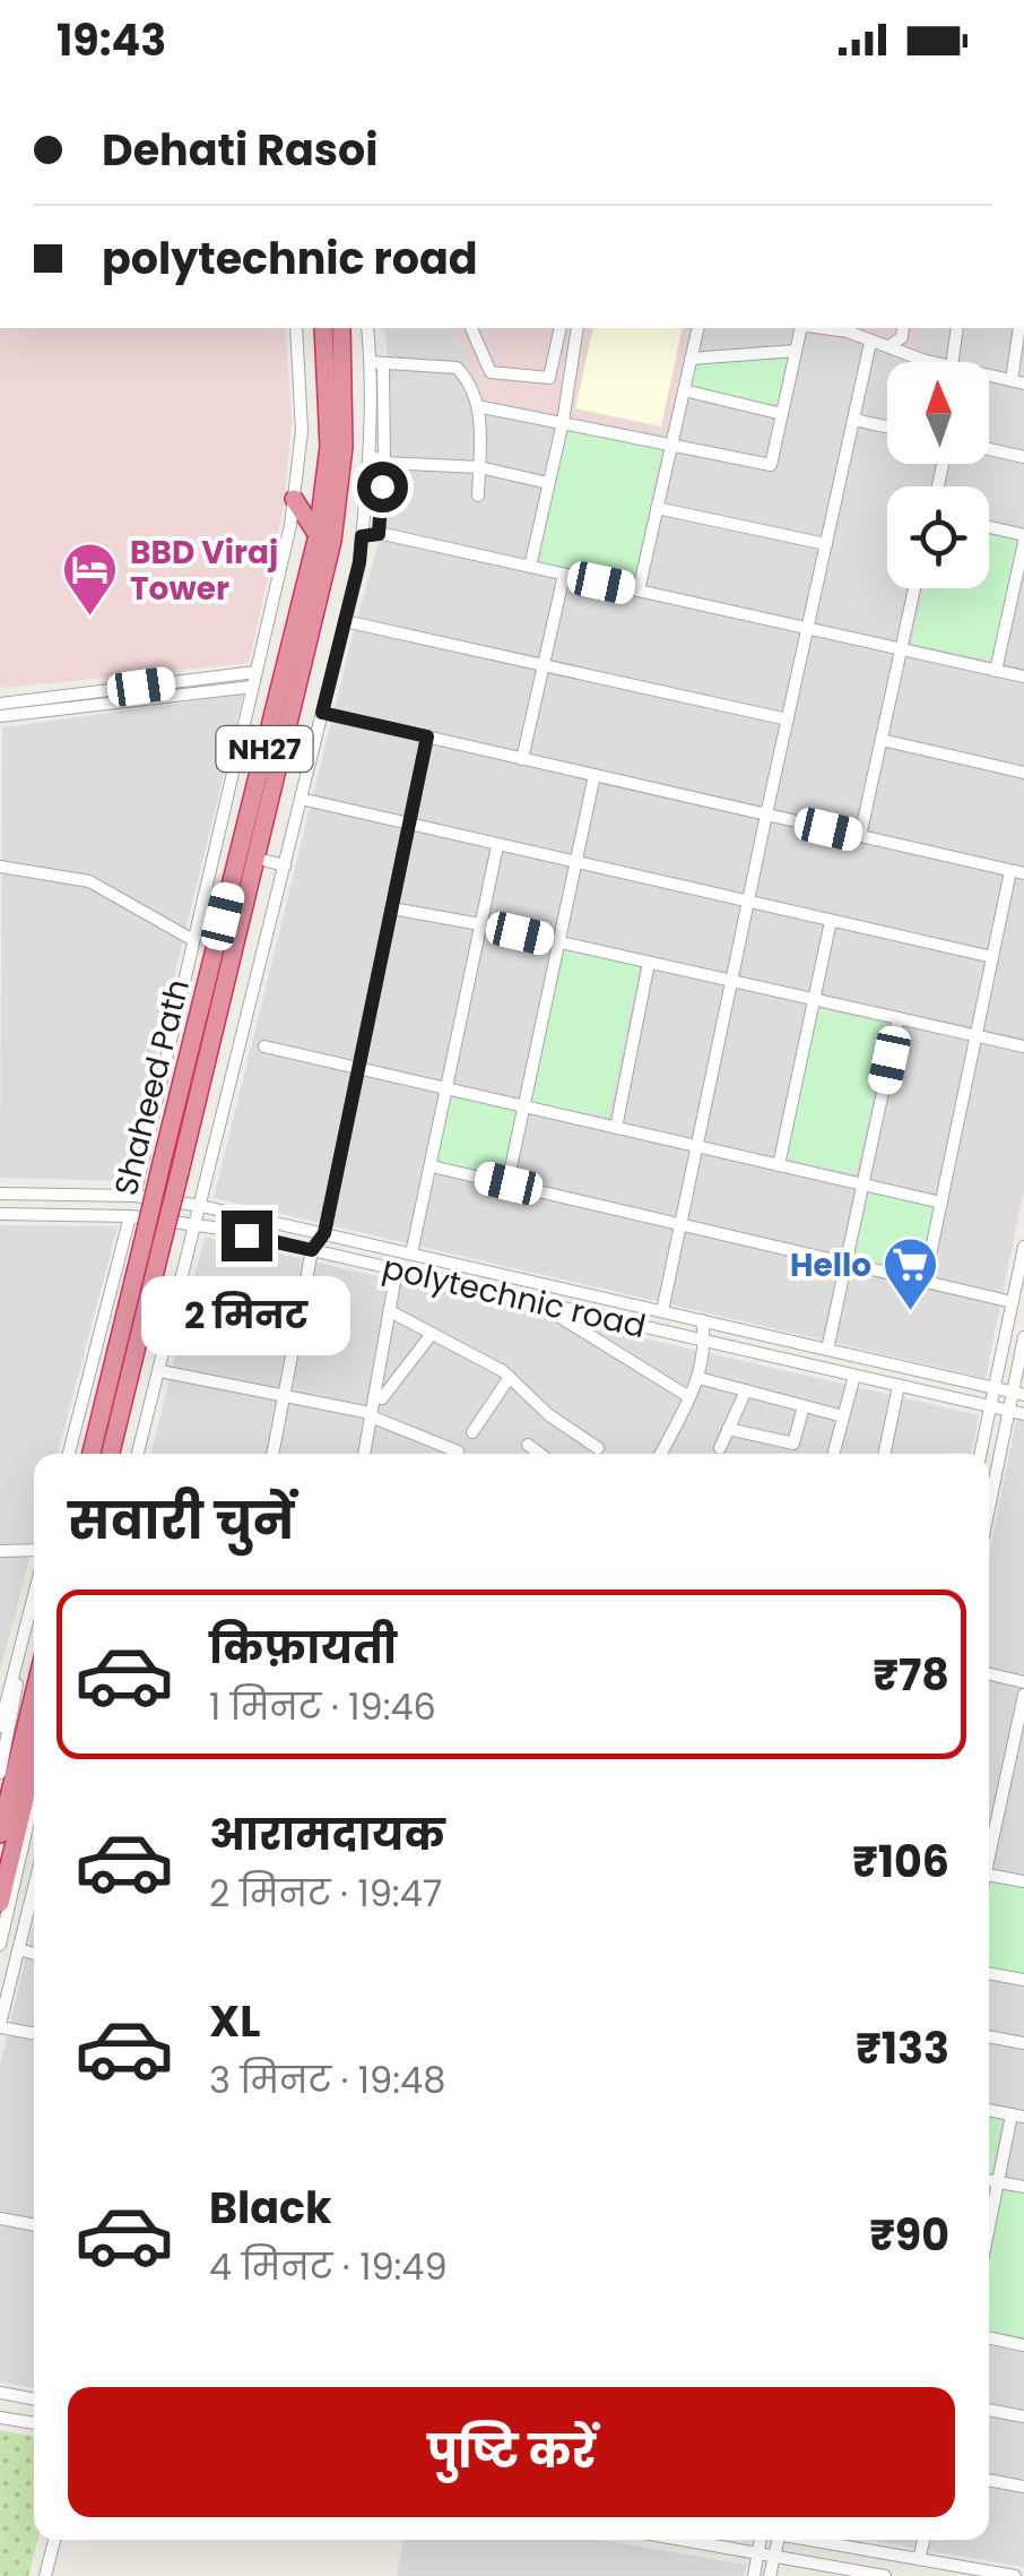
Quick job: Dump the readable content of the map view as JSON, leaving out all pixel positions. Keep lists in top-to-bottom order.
{
  "streets": {
    "highway": ["NH27", "Shaheed Path"],
    "street": ["polytechnic road"]
  },
  "places": {
    "hotel": ["BBD Viraj Tower"],
    "supermarket": ["Hello"]
  },
  "north": "top",
  "page": {
    "status": "19:43",
    "banner": ["Dehati Rasoi", "polytechnic road"],
    "bubble": "2 मिनट",
    "heading": "सवारी चुनें",
    "list": [
      {
        "name": "किफ़ायती",
        "note": "1 मिनट · 19:46",
        "value": "₹78"
      },
      {
        "name": "आरामदायक",
        "note": "2 मिनट · 19:47",
        "value": "₹106"
      },
      {
        "name": "XL",
        "note": "3 मिनट · 19:48",
        "value": "₹133"
      },
      {
        "name": "Black",
        "note": "4 मिनट · 19:49",
        "value": "₹90"
      }
    ],
    "buttons": "पुष्टि करें"
  }
}
